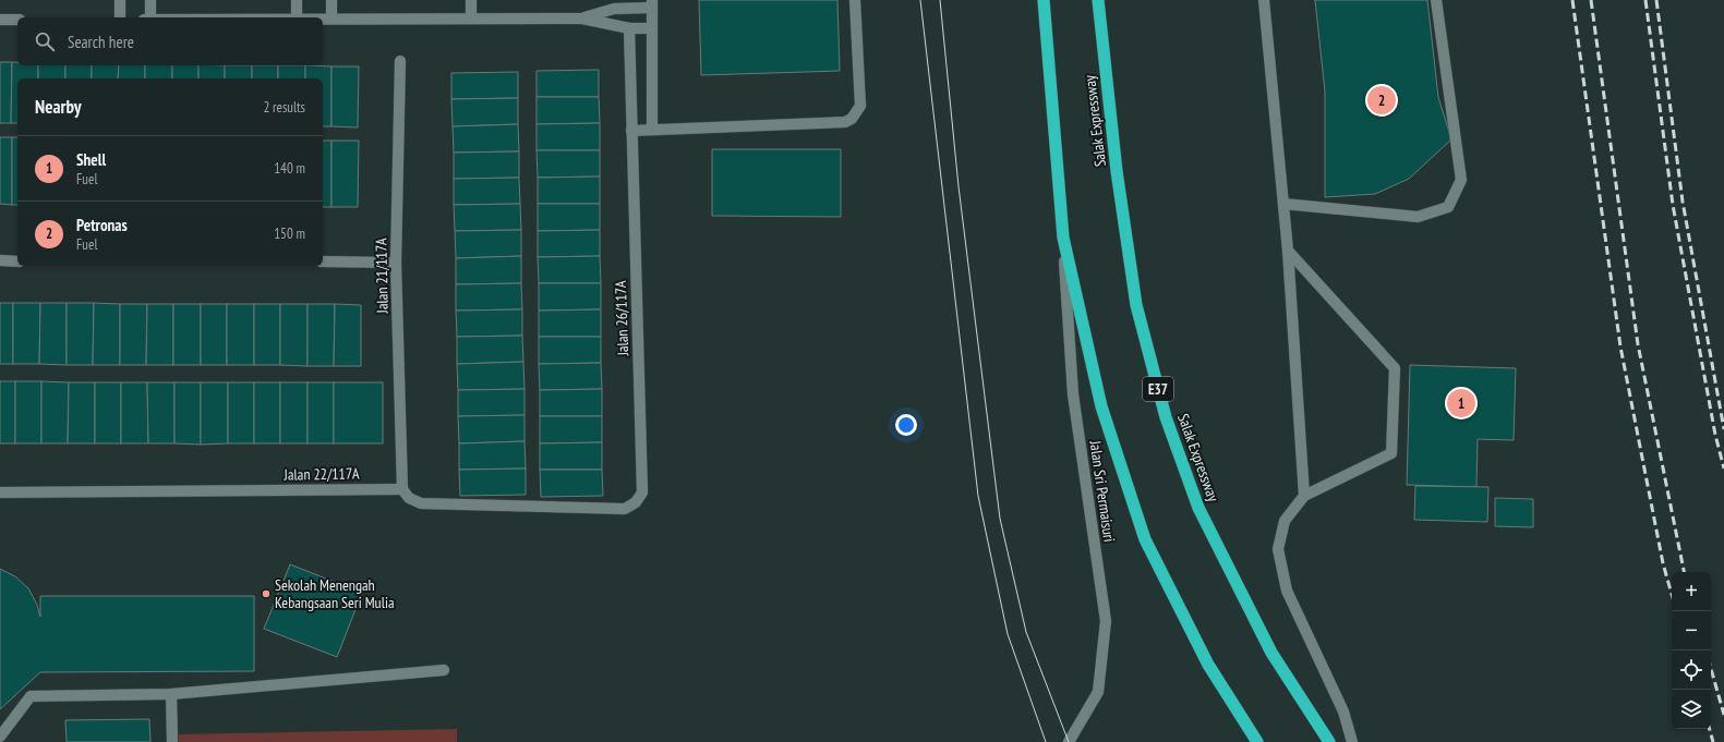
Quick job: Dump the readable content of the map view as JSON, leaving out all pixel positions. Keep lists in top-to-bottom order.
{
  "streets": {
    "highway": ["Salak Expressway", "E37"],
    "street": [
      "Jalan 21/117A",
      "Jalan 26/117A",
      "Jalan 22/117A",
      "Jalan Sri Permaisuri"
    ]
  },
  "crossings": [
    ["Jalan 21/117A", "Jalan 26/117A"],
    ["Jalan 21/117A", "Jalan 22/117A"],
    ["Jalan 26/117A", "Jalan 22/117A"]
  ],
  "places": ["Sekolah Menengah Kebangsaan Seri Mulia"],
  "page": {
    "search": "Search here",
    "heading": ["Nearby", "2 results"],
    "pins": ["2", "1"],
    "list": [
      {
        "mark": "1",
        "name": "Shell",
        "note": "Fuel",
        "value": "140 m"
      },
      {
        "mark": "2",
        "name": "Petronas",
        "note": "Fuel",
        "value": "150 m"
      }
    ],
    "map_buttons": ["+", "−"]
  }
}
